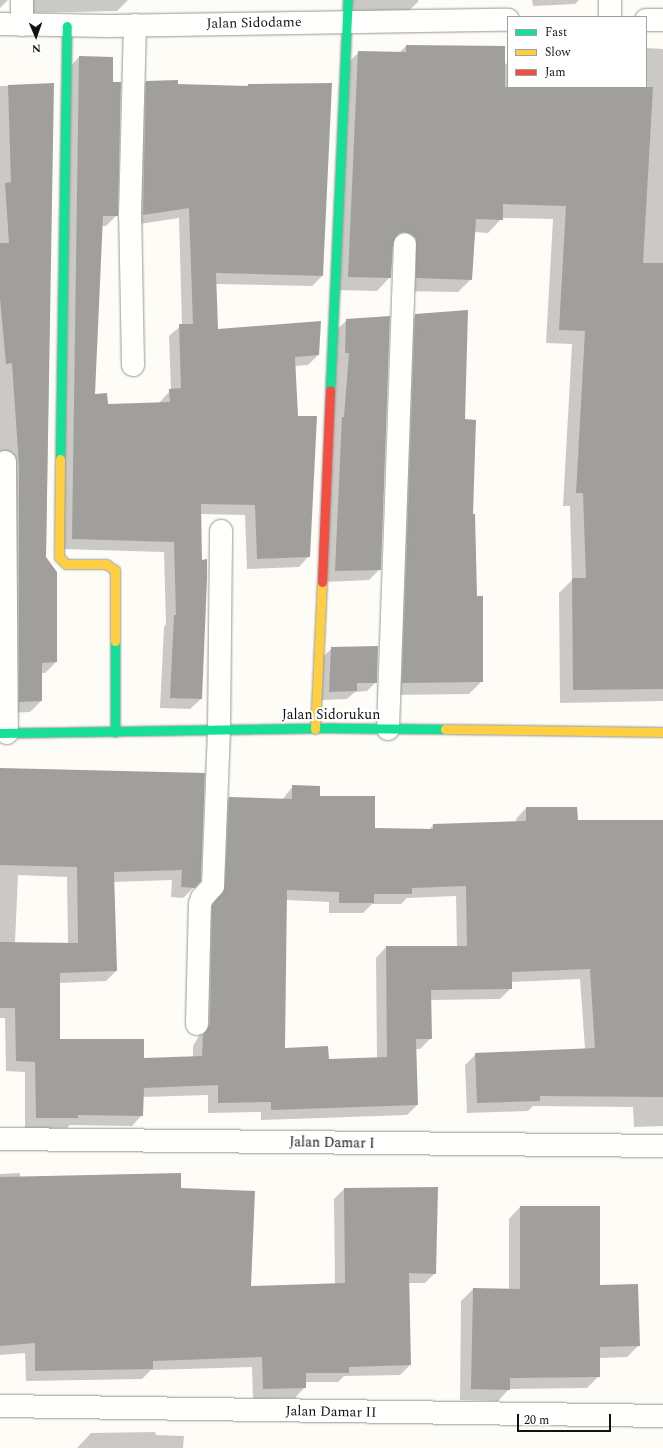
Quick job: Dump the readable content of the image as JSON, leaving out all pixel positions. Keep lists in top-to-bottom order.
{
  "streets": {
    "street": [
      "Jalan Sidodame",
      "Jalan Sidorukun",
      "Jalan Damar I",
      "Jalan Damar II"
    ]
  },
  "legend": ["Fast", "Slow", "Jam"],
  "scale_bar": "20 m",
  "north": "bottom"
}
